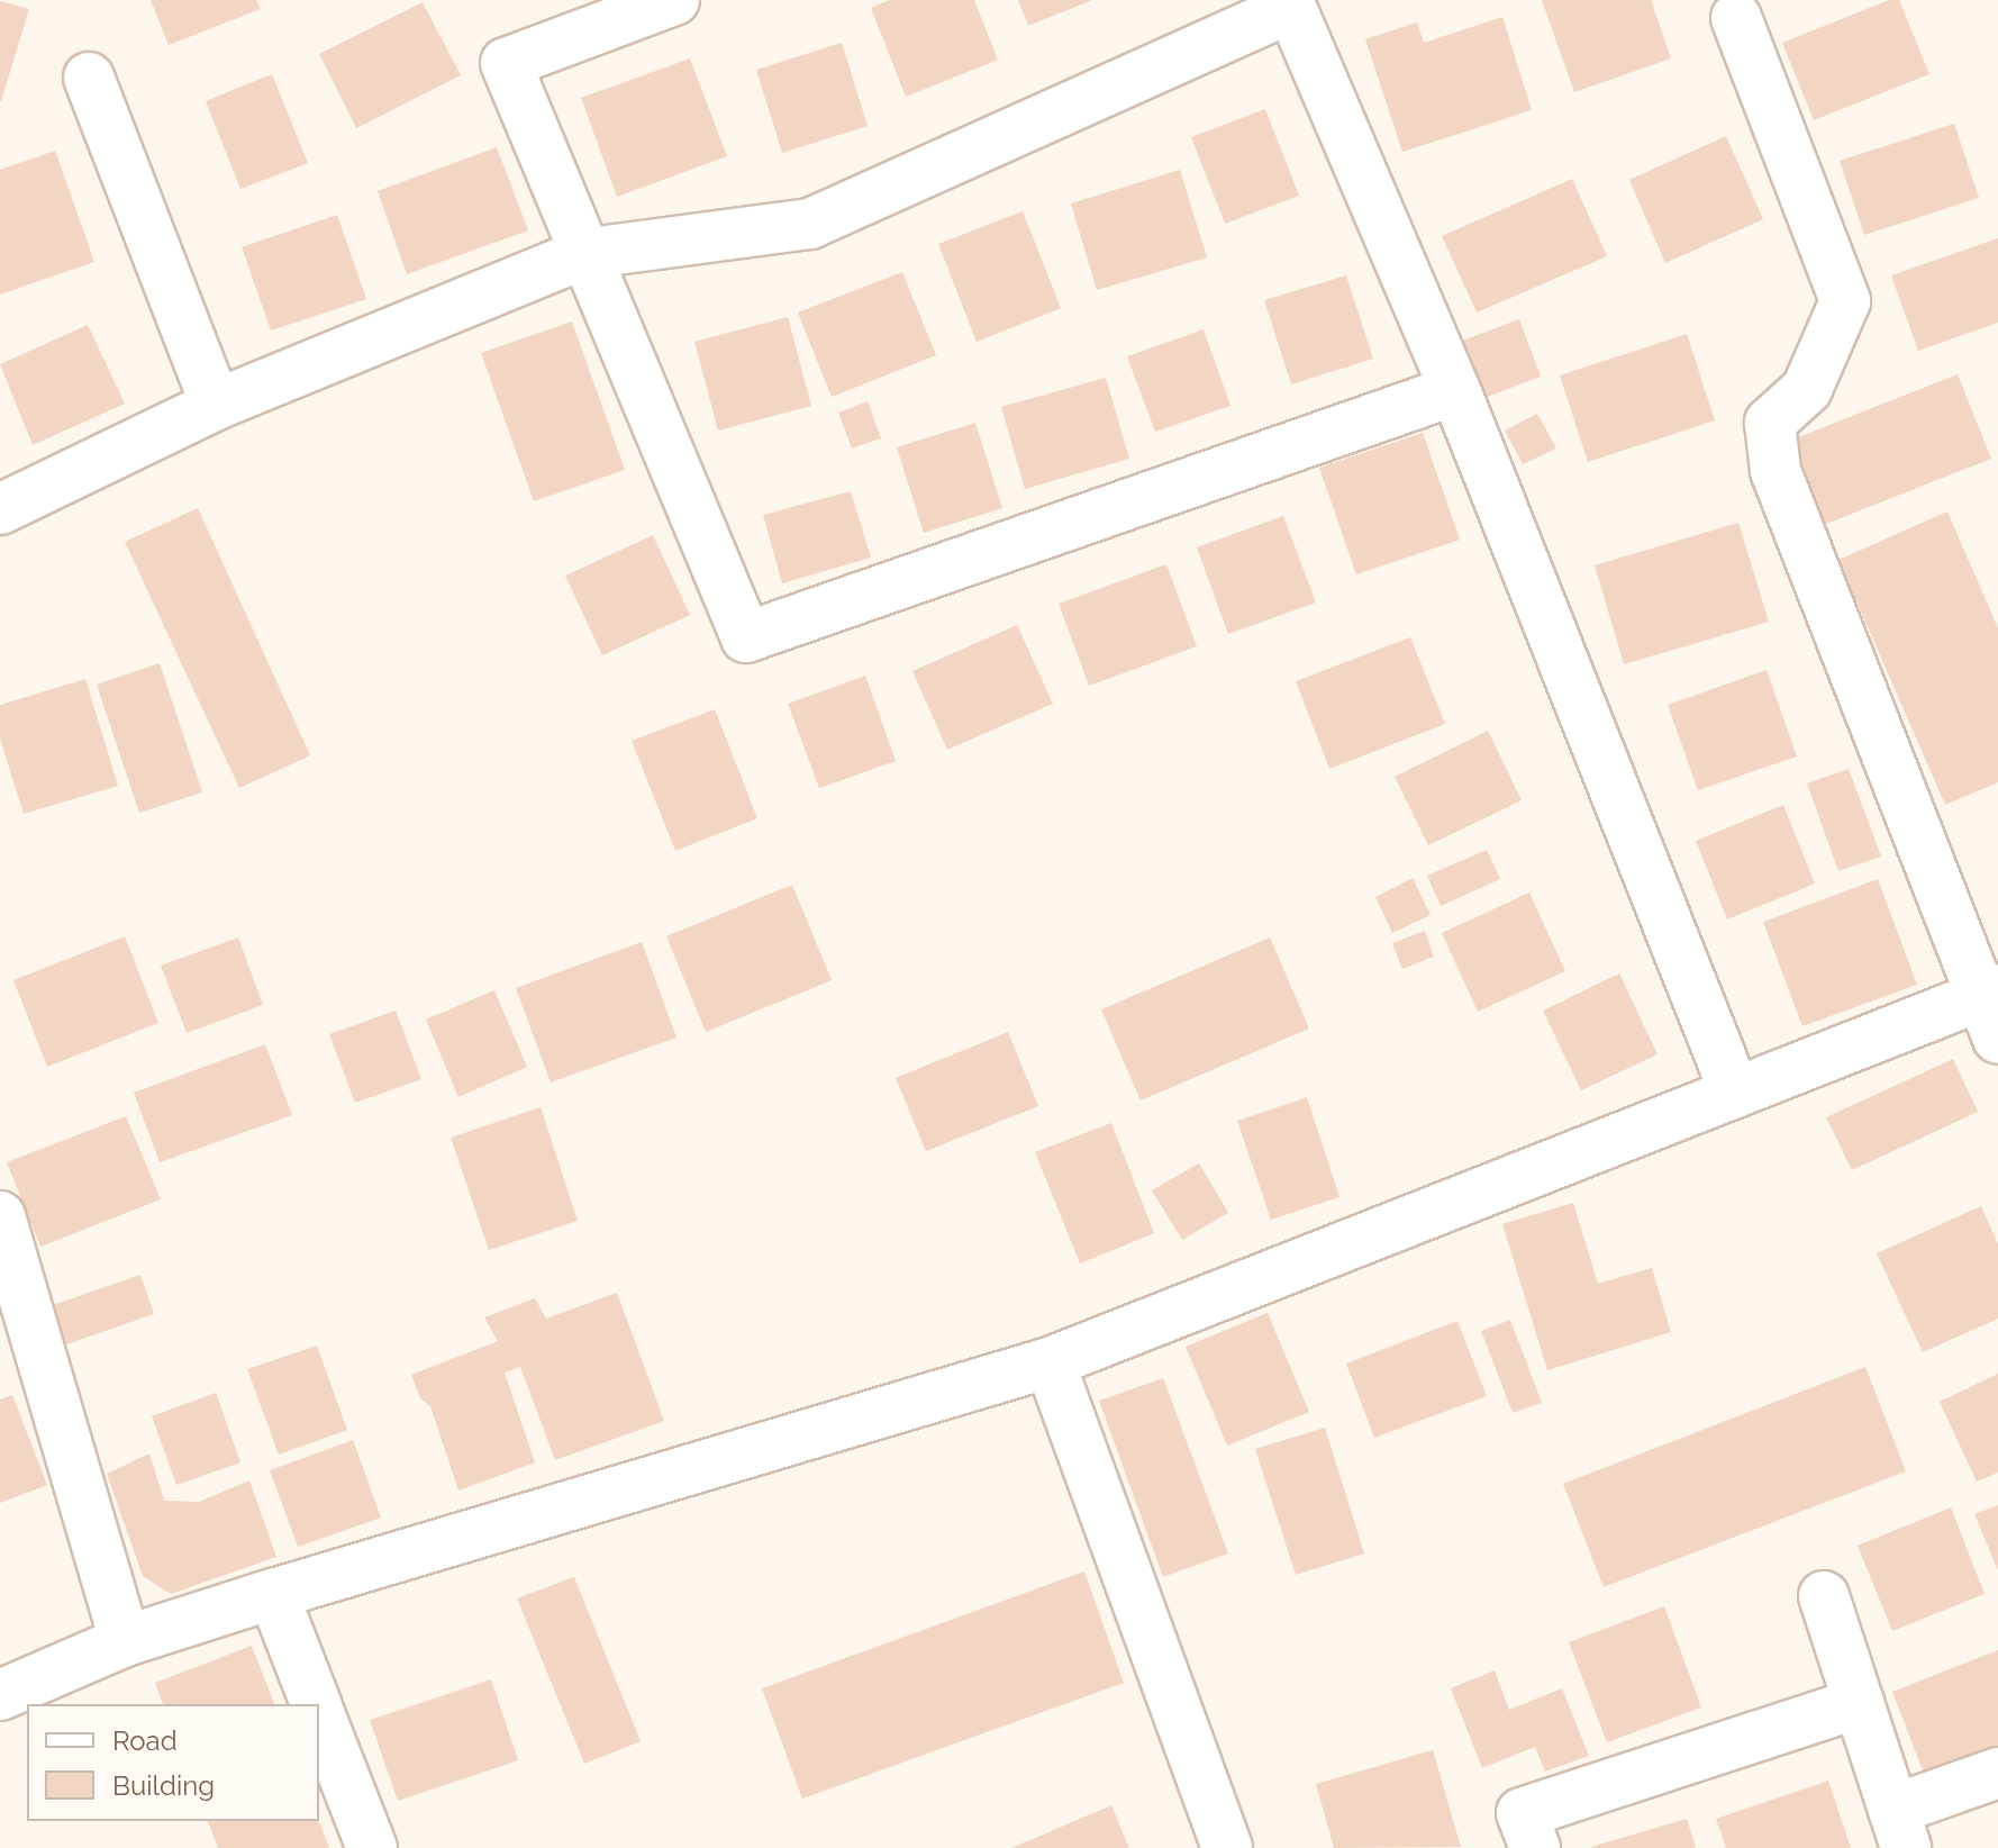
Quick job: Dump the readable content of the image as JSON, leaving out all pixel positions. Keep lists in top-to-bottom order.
{
  "legend": ["Road", "Building"]
}
